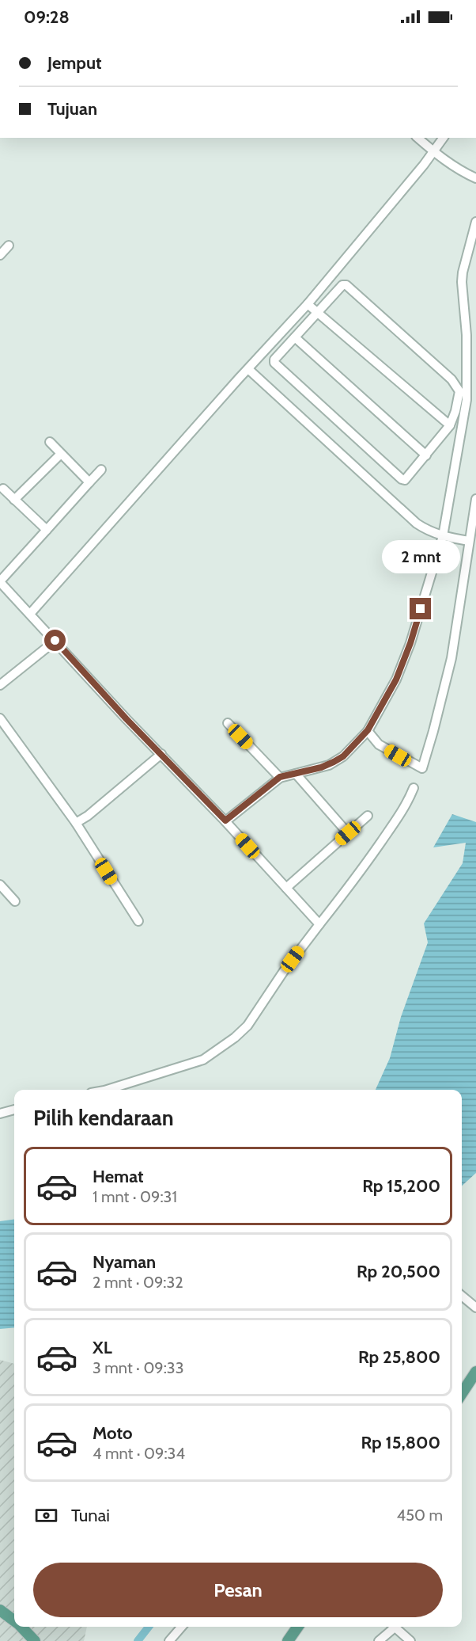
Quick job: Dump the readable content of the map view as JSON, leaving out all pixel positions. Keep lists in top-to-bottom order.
{
  "page": {
    "status": "09:28",
    "banner": ["Jemput", "Tujuan"],
    "bubble": "2 mnt",
    "heading": "Pilih kendaraan",
    "list": [
      {
        "name": "Hemat",
        "note": "1 mnt · 09:31",
        "value": "Rp 15,200"
      },
      {
        "name": "Nyaman",
        "note": "2 mnt · 09:32",
        "value": "Rp 20,500"
      },
      {
        "name": "XL",
        "note": "3 mnt · 09:33",
        "value": "Rp 25,800"
      },
      {
        "name": "Moto",
        "note": "4 mnt · 09:34",
        "value": "Rp 15,800"
      }
    ],
    "pay": ["Tunai", "450 m"],
    "buttons": "Pesan"
  }
}
